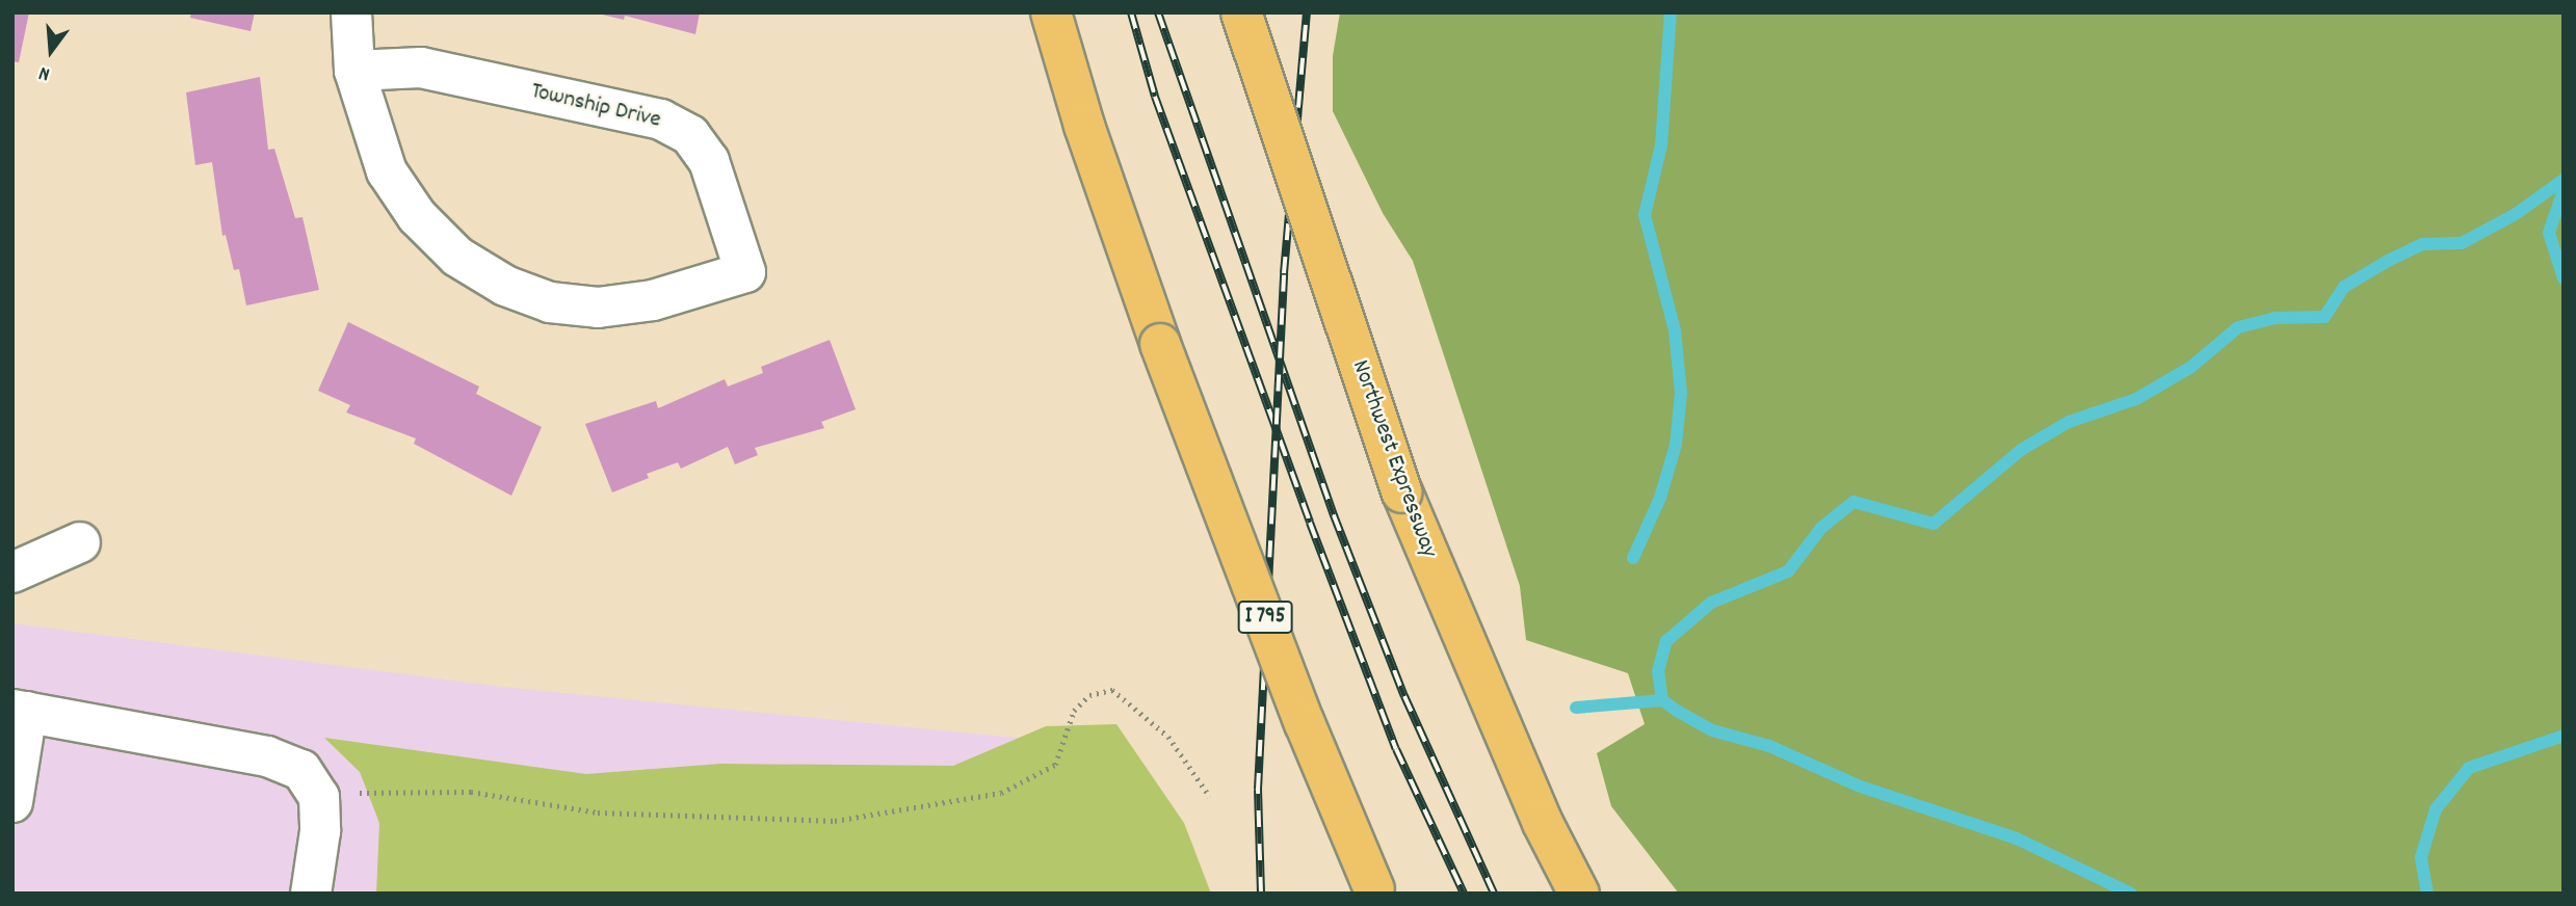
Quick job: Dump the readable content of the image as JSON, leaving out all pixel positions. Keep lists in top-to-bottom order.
{
  "streets": {
    "highway": ["Northwest Expressway", "I 795"],
    "street": ["Township Drive"]
  },
  "north": "bottom"
}
